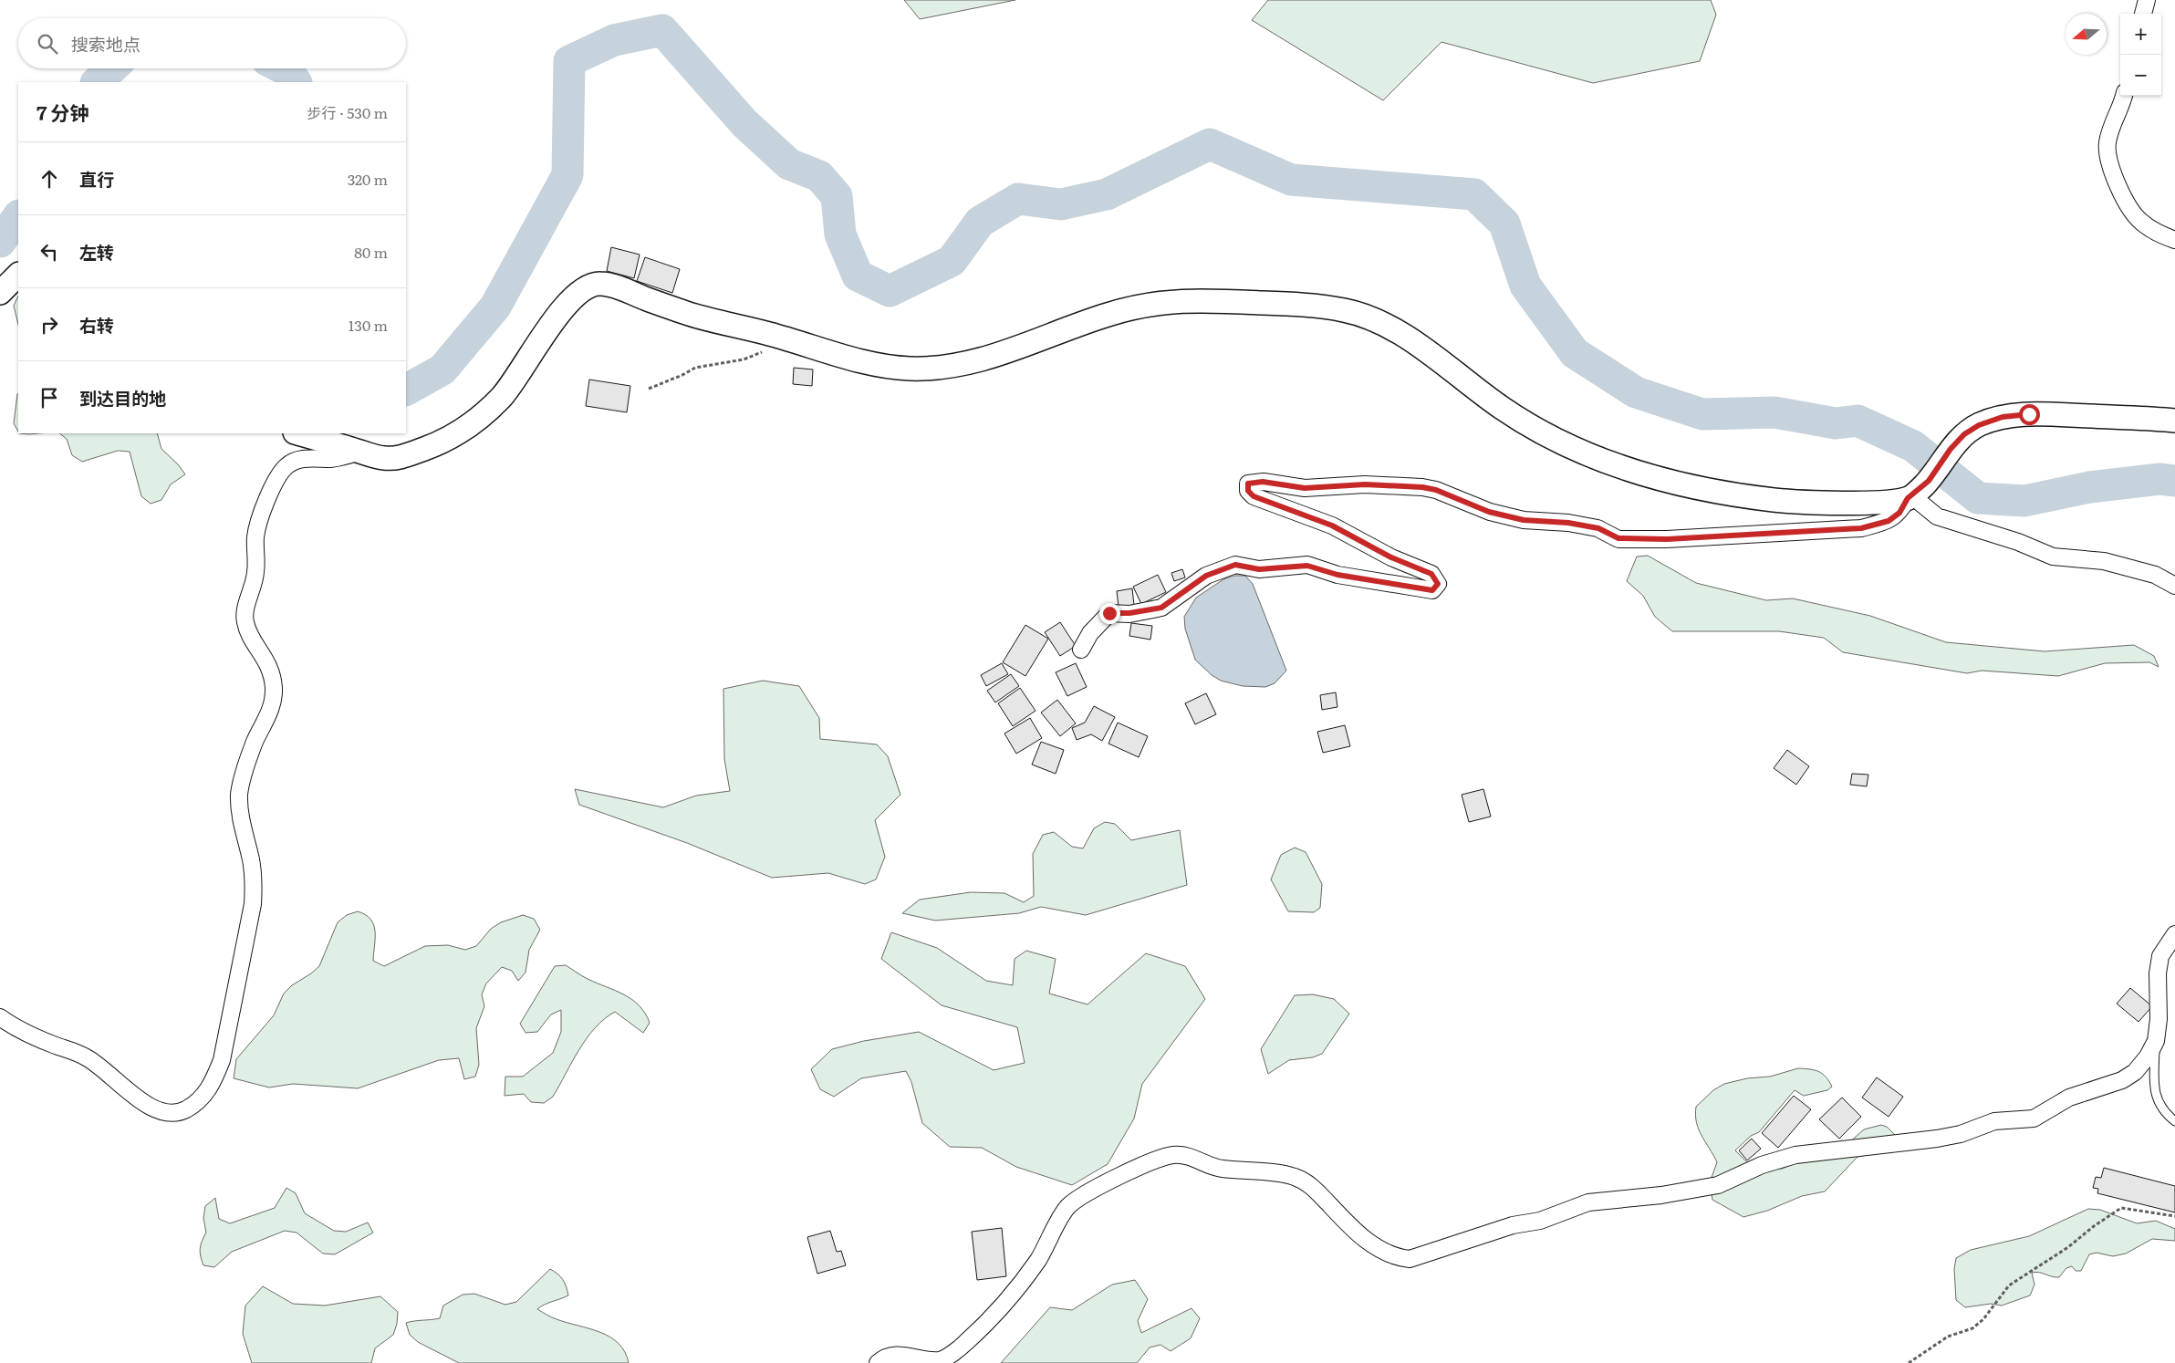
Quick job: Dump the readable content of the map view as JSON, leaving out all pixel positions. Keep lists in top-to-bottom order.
{
  "north": "left",
  "page": {
    "map_buttons": ["+", "−"],
    "search": "搜索地点",
    "heading": ["7 分钟", "步行 · 530 m"],
    "list": [
      ["直行", "320 m"],
      ["左转", "80 m"],
      ["右转", "130 m"],
      "到达目的地"
    ]
  }
}
